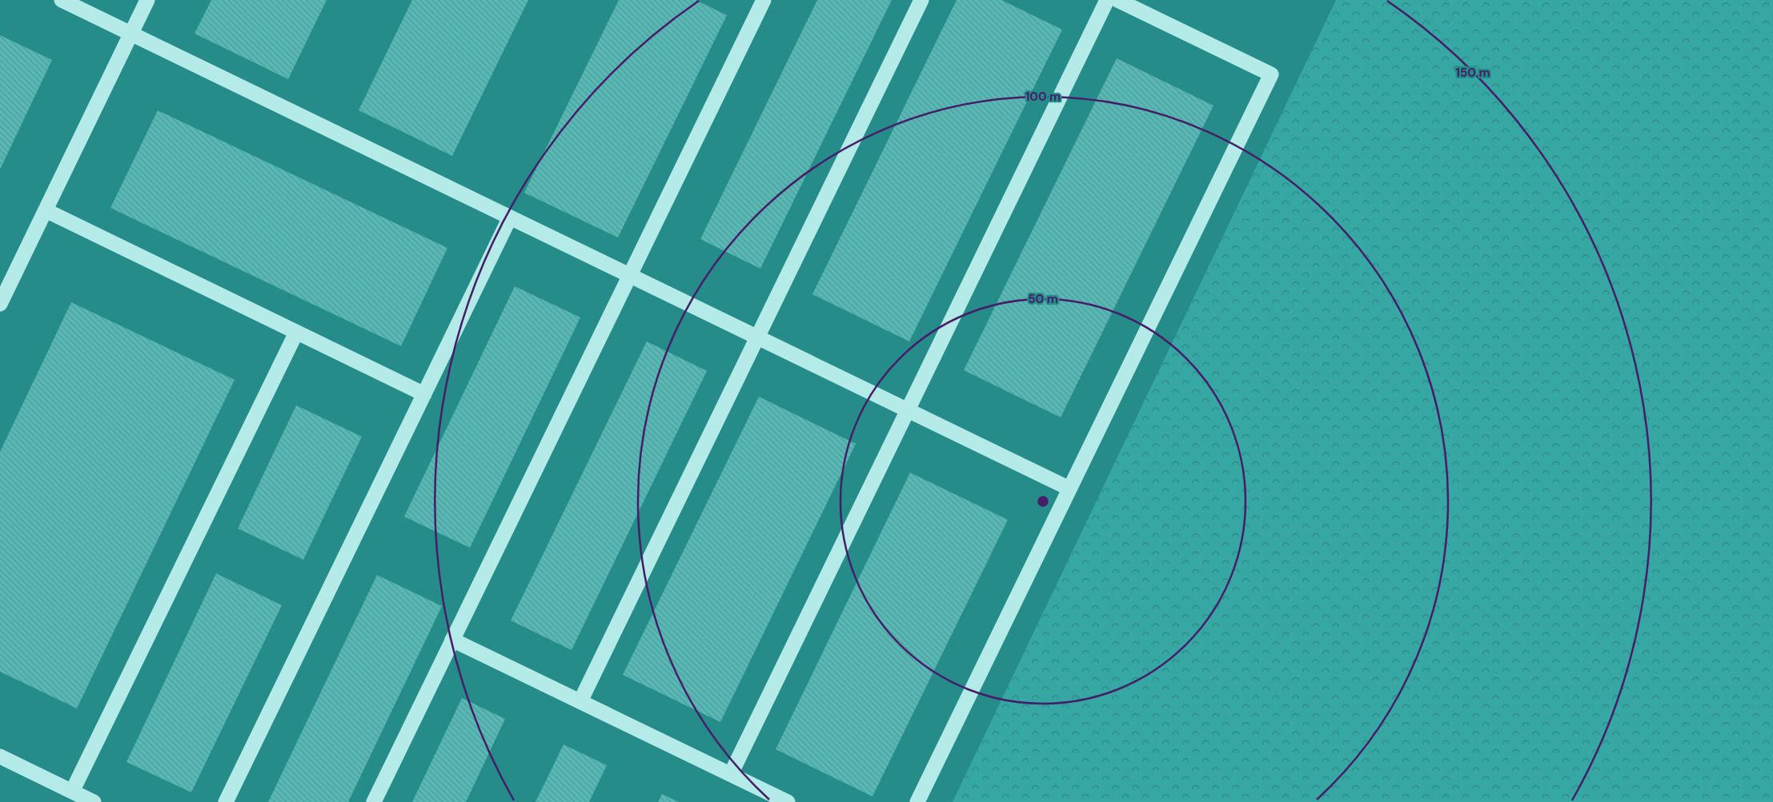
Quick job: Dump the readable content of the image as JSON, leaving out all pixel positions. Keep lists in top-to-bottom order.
{
  "rings": ["150 m", "100 m", "50 m"]
}
